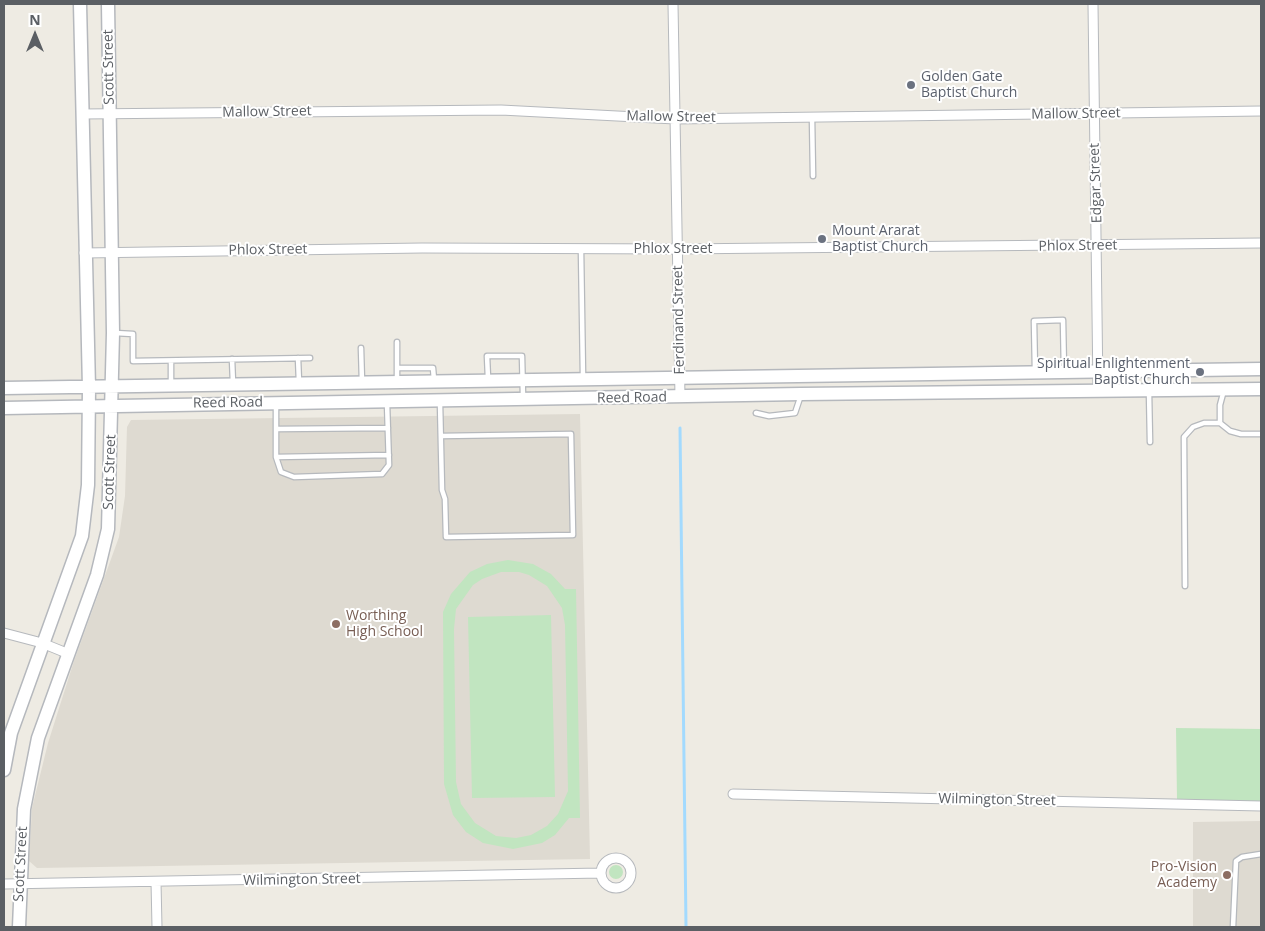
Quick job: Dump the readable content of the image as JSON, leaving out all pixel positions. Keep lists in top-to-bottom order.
{
  "streets": {
    "street": [
      "Scott Street",
      "Mallow Street",
      "Edgar Street",
      "Phlox Street",
      "Ferdinand Street",
      "Reed Road",
      "Wilmington Street"
    ]
  },
  "crossings": [
    ["Scott Street", "Mallow Street"],
    ["Scott Street", "Phlox Street"],
    ["Scott Street", "Reed Road"],
    ["Scott Street", "Wilmington Street"],
    ["Mallow Street", "Edgar Street"],
    ["Mallow Street", "Ferdinand Street"],
    ["Edgar Street", "Phlox Street"],
    ["Edgar Street", "Reed Road"],
    ["Phlox Street", "Ferdinand Street"],
    ["Ferdinand Street", "Reed Road"]
  ],
  "places": [
    "Golden Gate Baptist Church",
    "Mount Ararat Baptist Church",
    "Spiritual Enlightenment Baptist Church",
    "Worthing High School",
    "Pro-Vision Academy"
  ],
  "north": "top"
}
